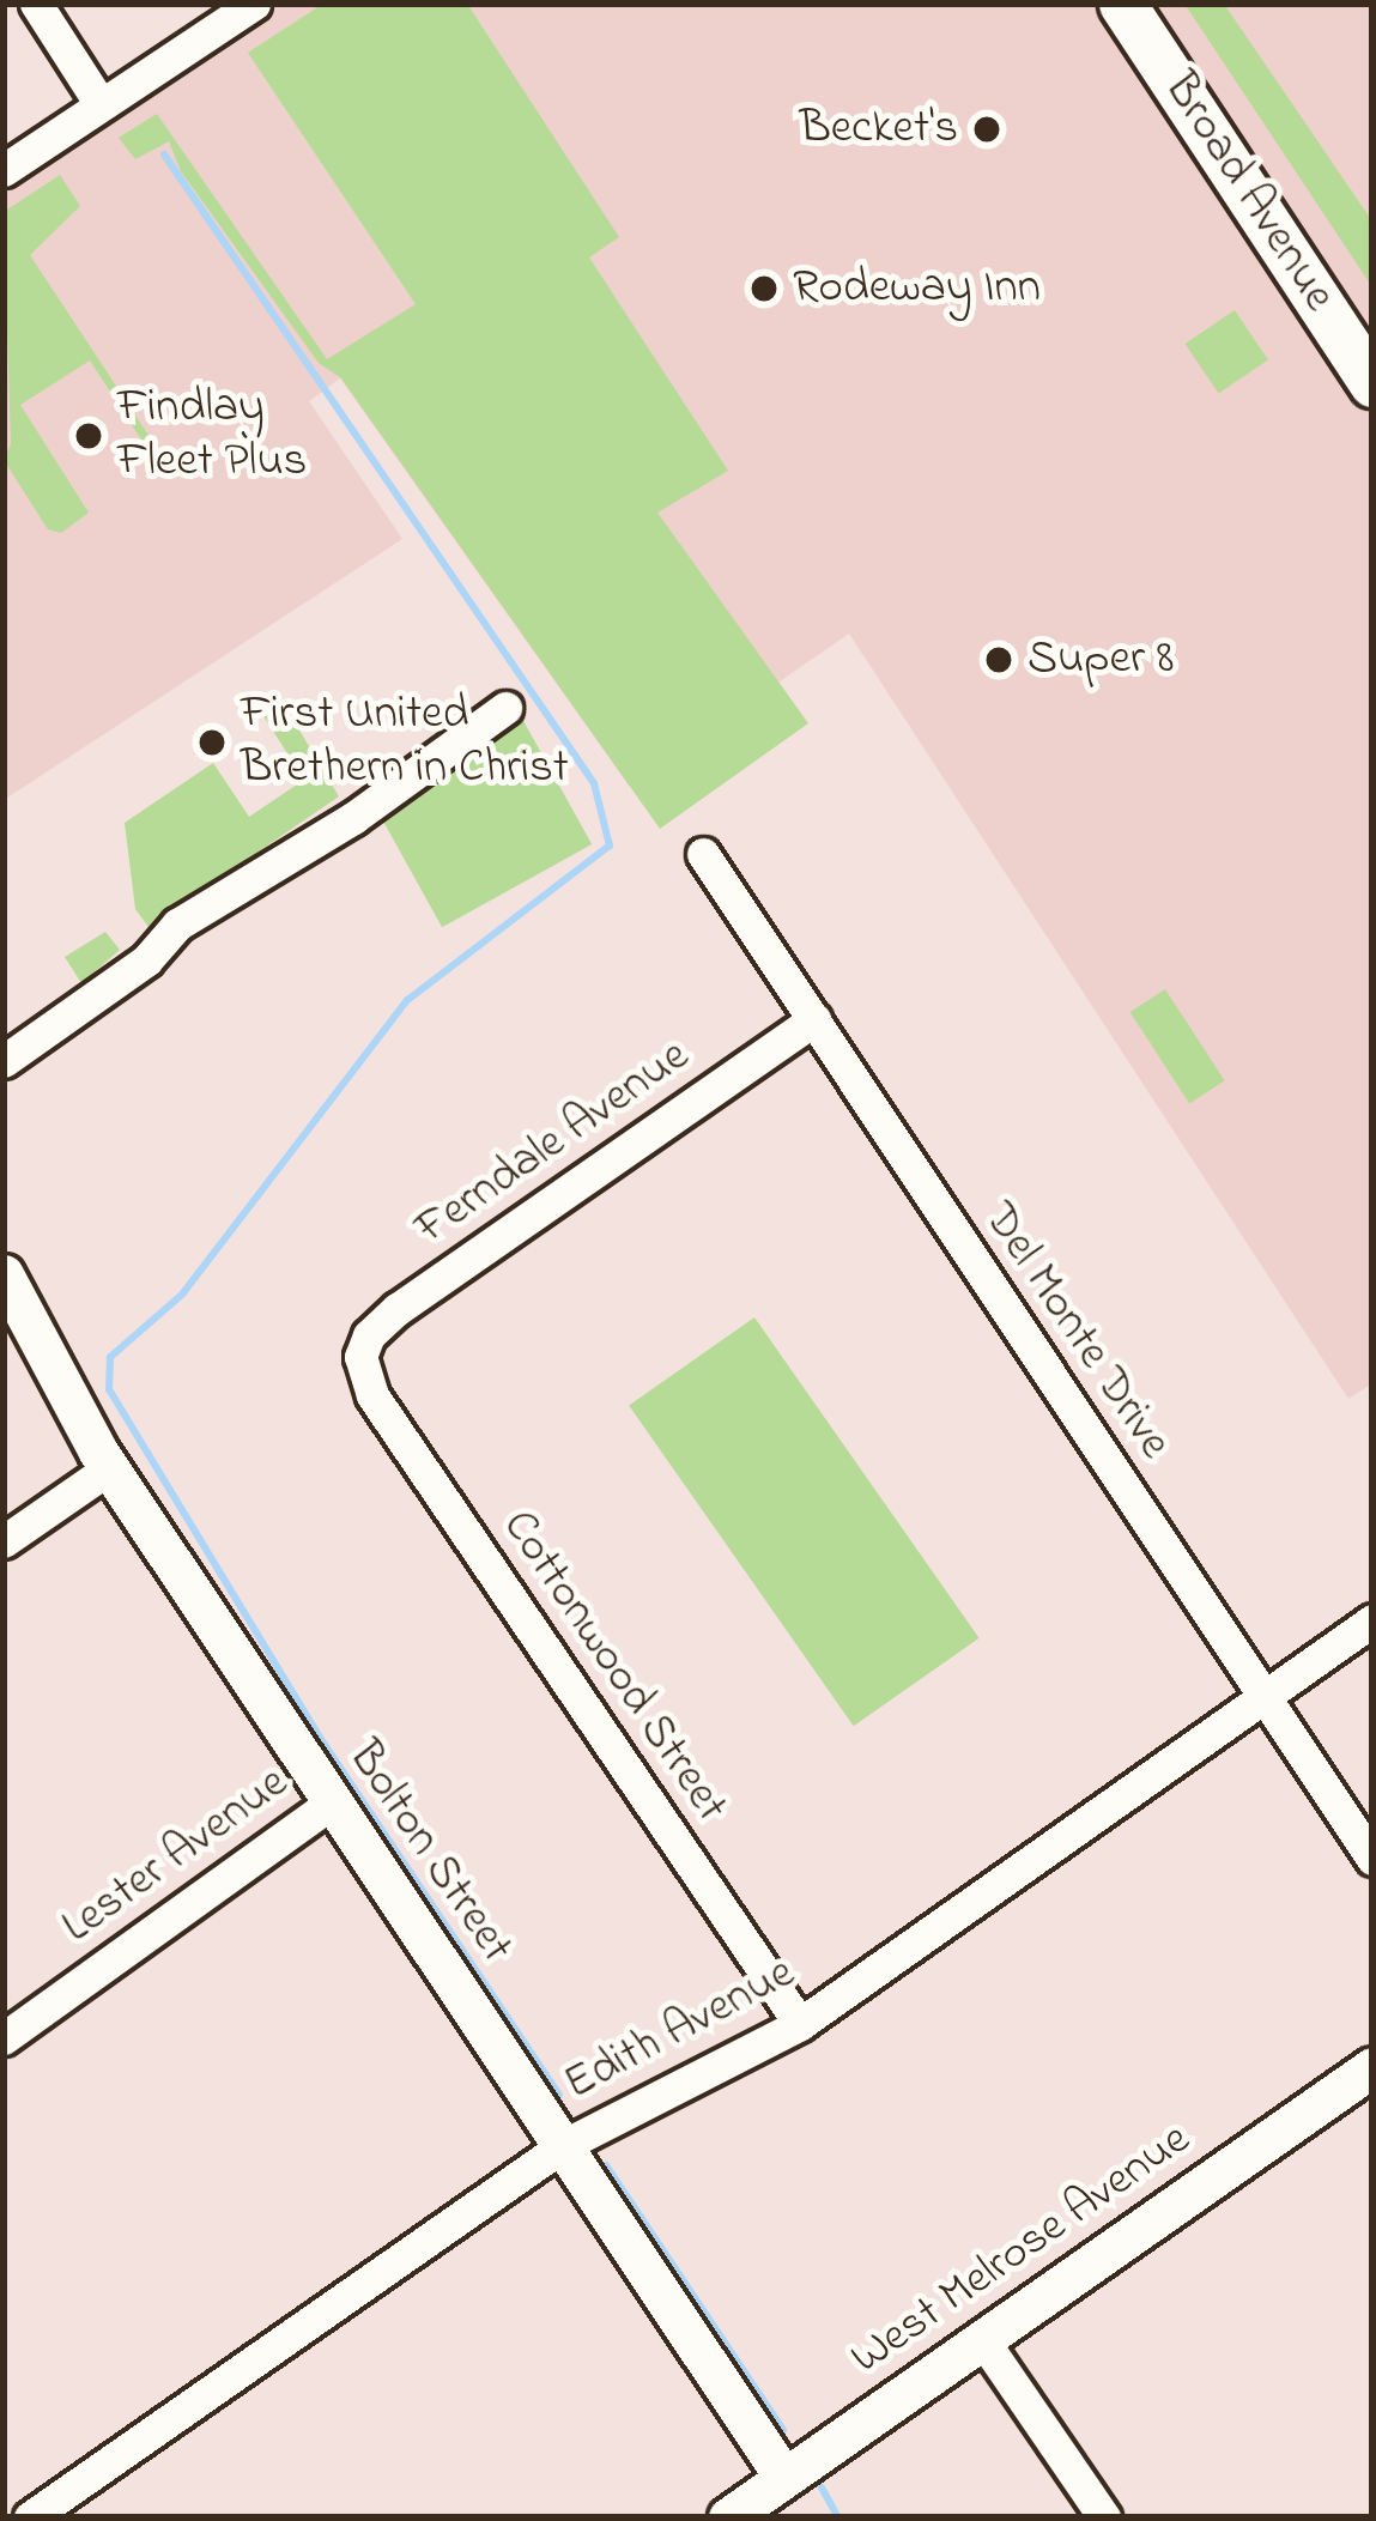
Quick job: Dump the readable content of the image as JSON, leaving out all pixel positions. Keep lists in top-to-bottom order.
{
  "streets": {
    "main road": ["Broad Avenue"],
    "street": [
      "Ferndale Avenue",
      "Del Monte Drive",
      "Cottonwood Street",
      "Bolton Street",
      "Lester Avenue",
      "Edith Avenue",
      "West Melrose Avenue"
    ]
  },
  "crossings": [
    ["Ferndale Avenue", "Del Monte Drive"],
    ["Ferndale Avenue", "Cottonwood Street"],
    ["Del Monte Drive", "Edith Avenue"],
    ["Cottonwood Street", "Edith Avenue"],
    ["Bolton Street", "Lester Avenue"],
    ["Bolton Street", "Edith Avenue"],
    ["Bolton Street", "West Melrose Avenue"]
  ],
  "places": [
    "Becket's",
    "Rodeway Inn",
    "Findlay Fleet Plus",
    "Super 8",
    "First United Brethern in Christ"
  ]
}
